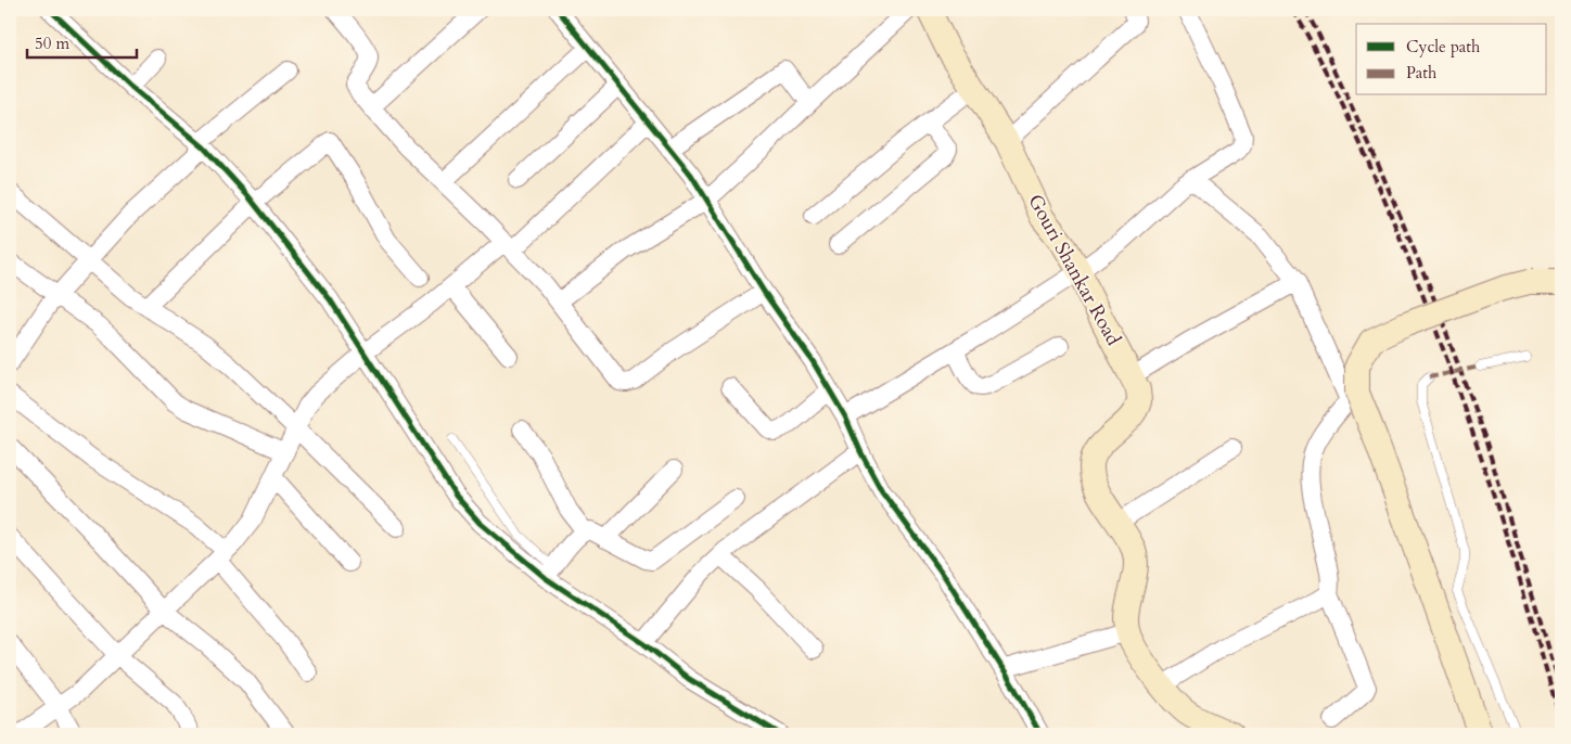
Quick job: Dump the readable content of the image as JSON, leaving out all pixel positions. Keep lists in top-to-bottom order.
{
  "streets": {
    "street": ["Gouri Shankar Road"]
  },
  "legend": ["Cycle path", "Path"],
  "scale_bar": "50 m"
}
